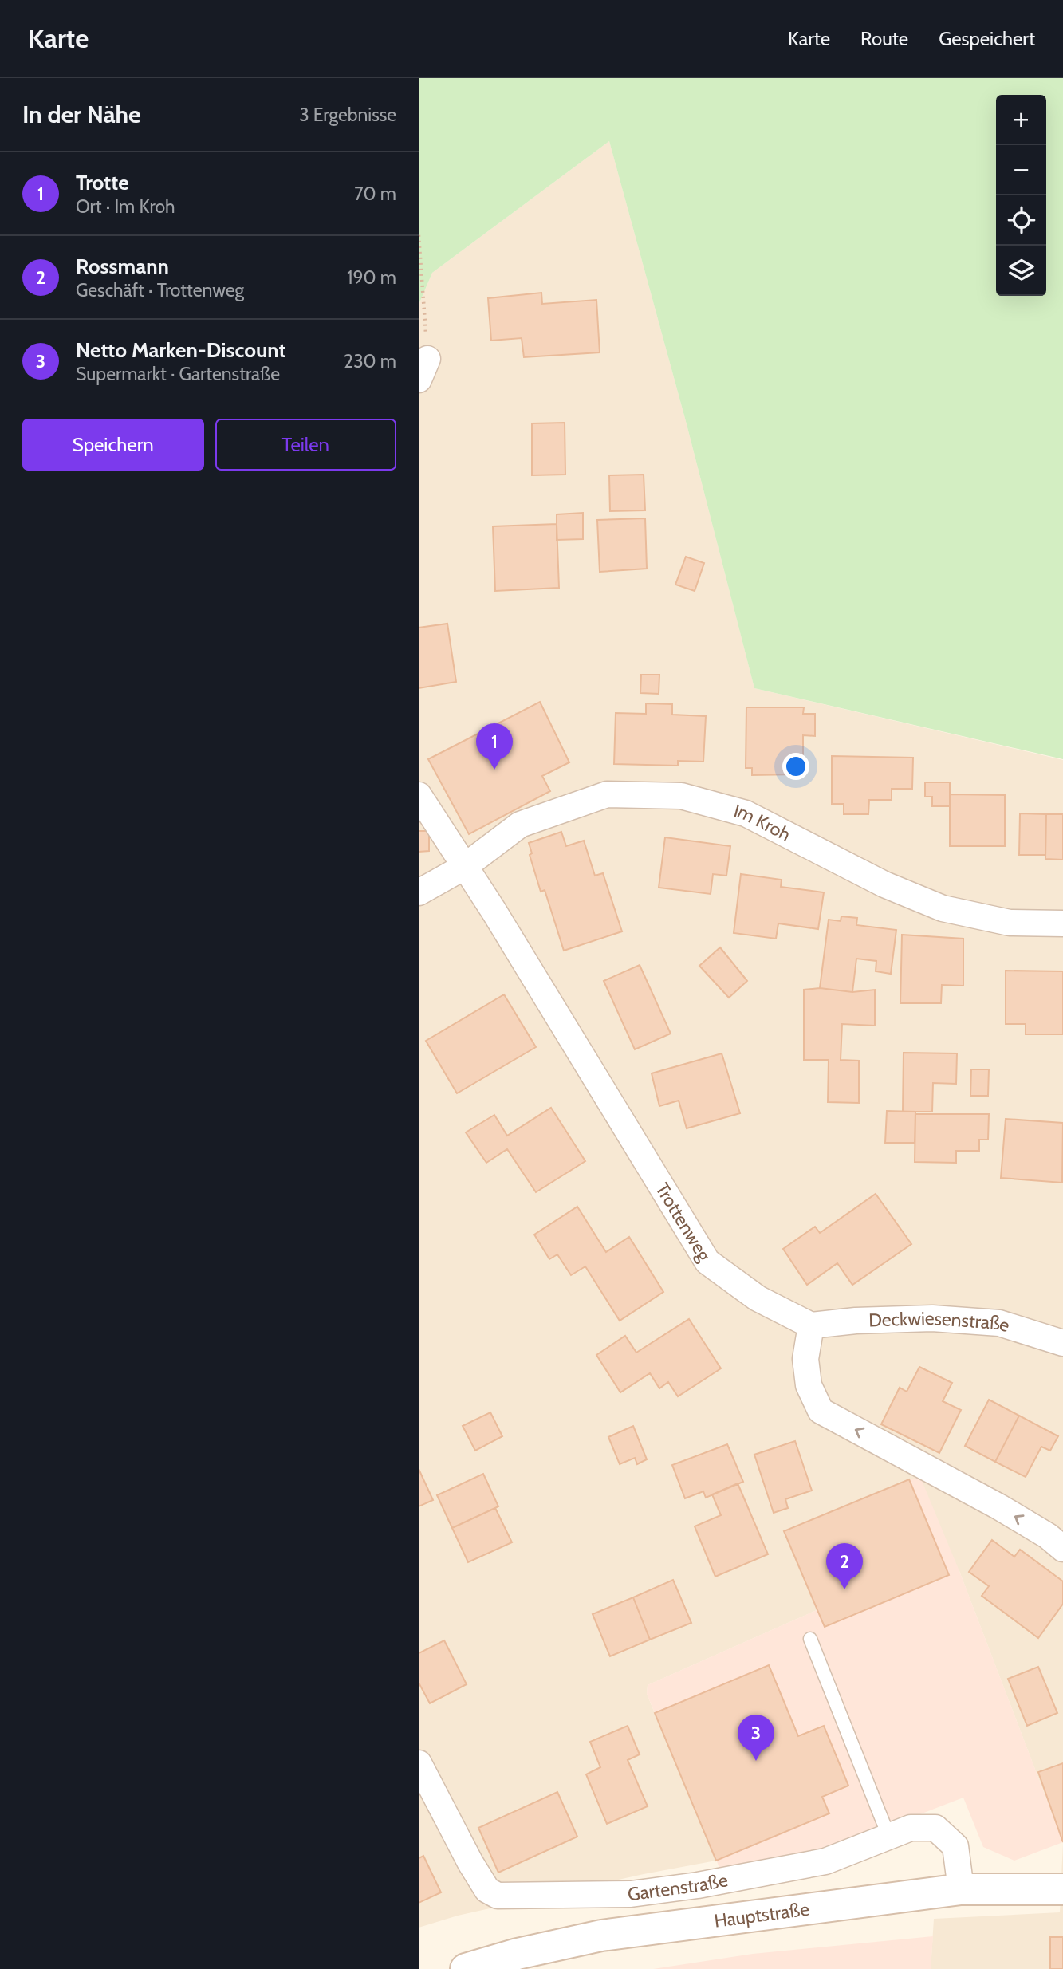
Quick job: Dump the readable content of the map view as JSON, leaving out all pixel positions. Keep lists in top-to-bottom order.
{
  "streets": {
    "main road": ["Hauptstraße"],
    "street": [
      "Im Kroh",
      "Trottenweg",
      "Deckwiesenstraße",
      "Gartenstraße"
    ]
  },
  "crossings": [
    ["Im Kroh", "Trottenweg"],
    ["Trottenweg", "Deckwiesenstraße"],
    ["Gartenstraße", "Hauptstraße"]
  ],
  "page": {
    "header": "Karte",
    "nav": ["Karte", "Route", "Gespeichert"],
    "heading": ["In der Nähe", "3 Ergebnisse"],
    "map_buttons": ["+", "−"],
    "list": [
      {
        "mark": "1",
        "name": "Trotte",
        "note": "Ort · Im Kroh",
        "value": "70 m"
      },
      {
        "mark": "2",
        "name": "Rossmann",
        "note": "Geschäft · Trottenweg",
        "value": "190 m"
      },
      {
        "mark": "3",
        "name": "Netto Marken-Discount",
        "note": "Supermarkt · Gartenstraße",
        "value": "230 m"
      }
    ],
    "buttons": ["Speichern", "Teilen"],
    "pins": ["1", "2", "3"]
  }
}
